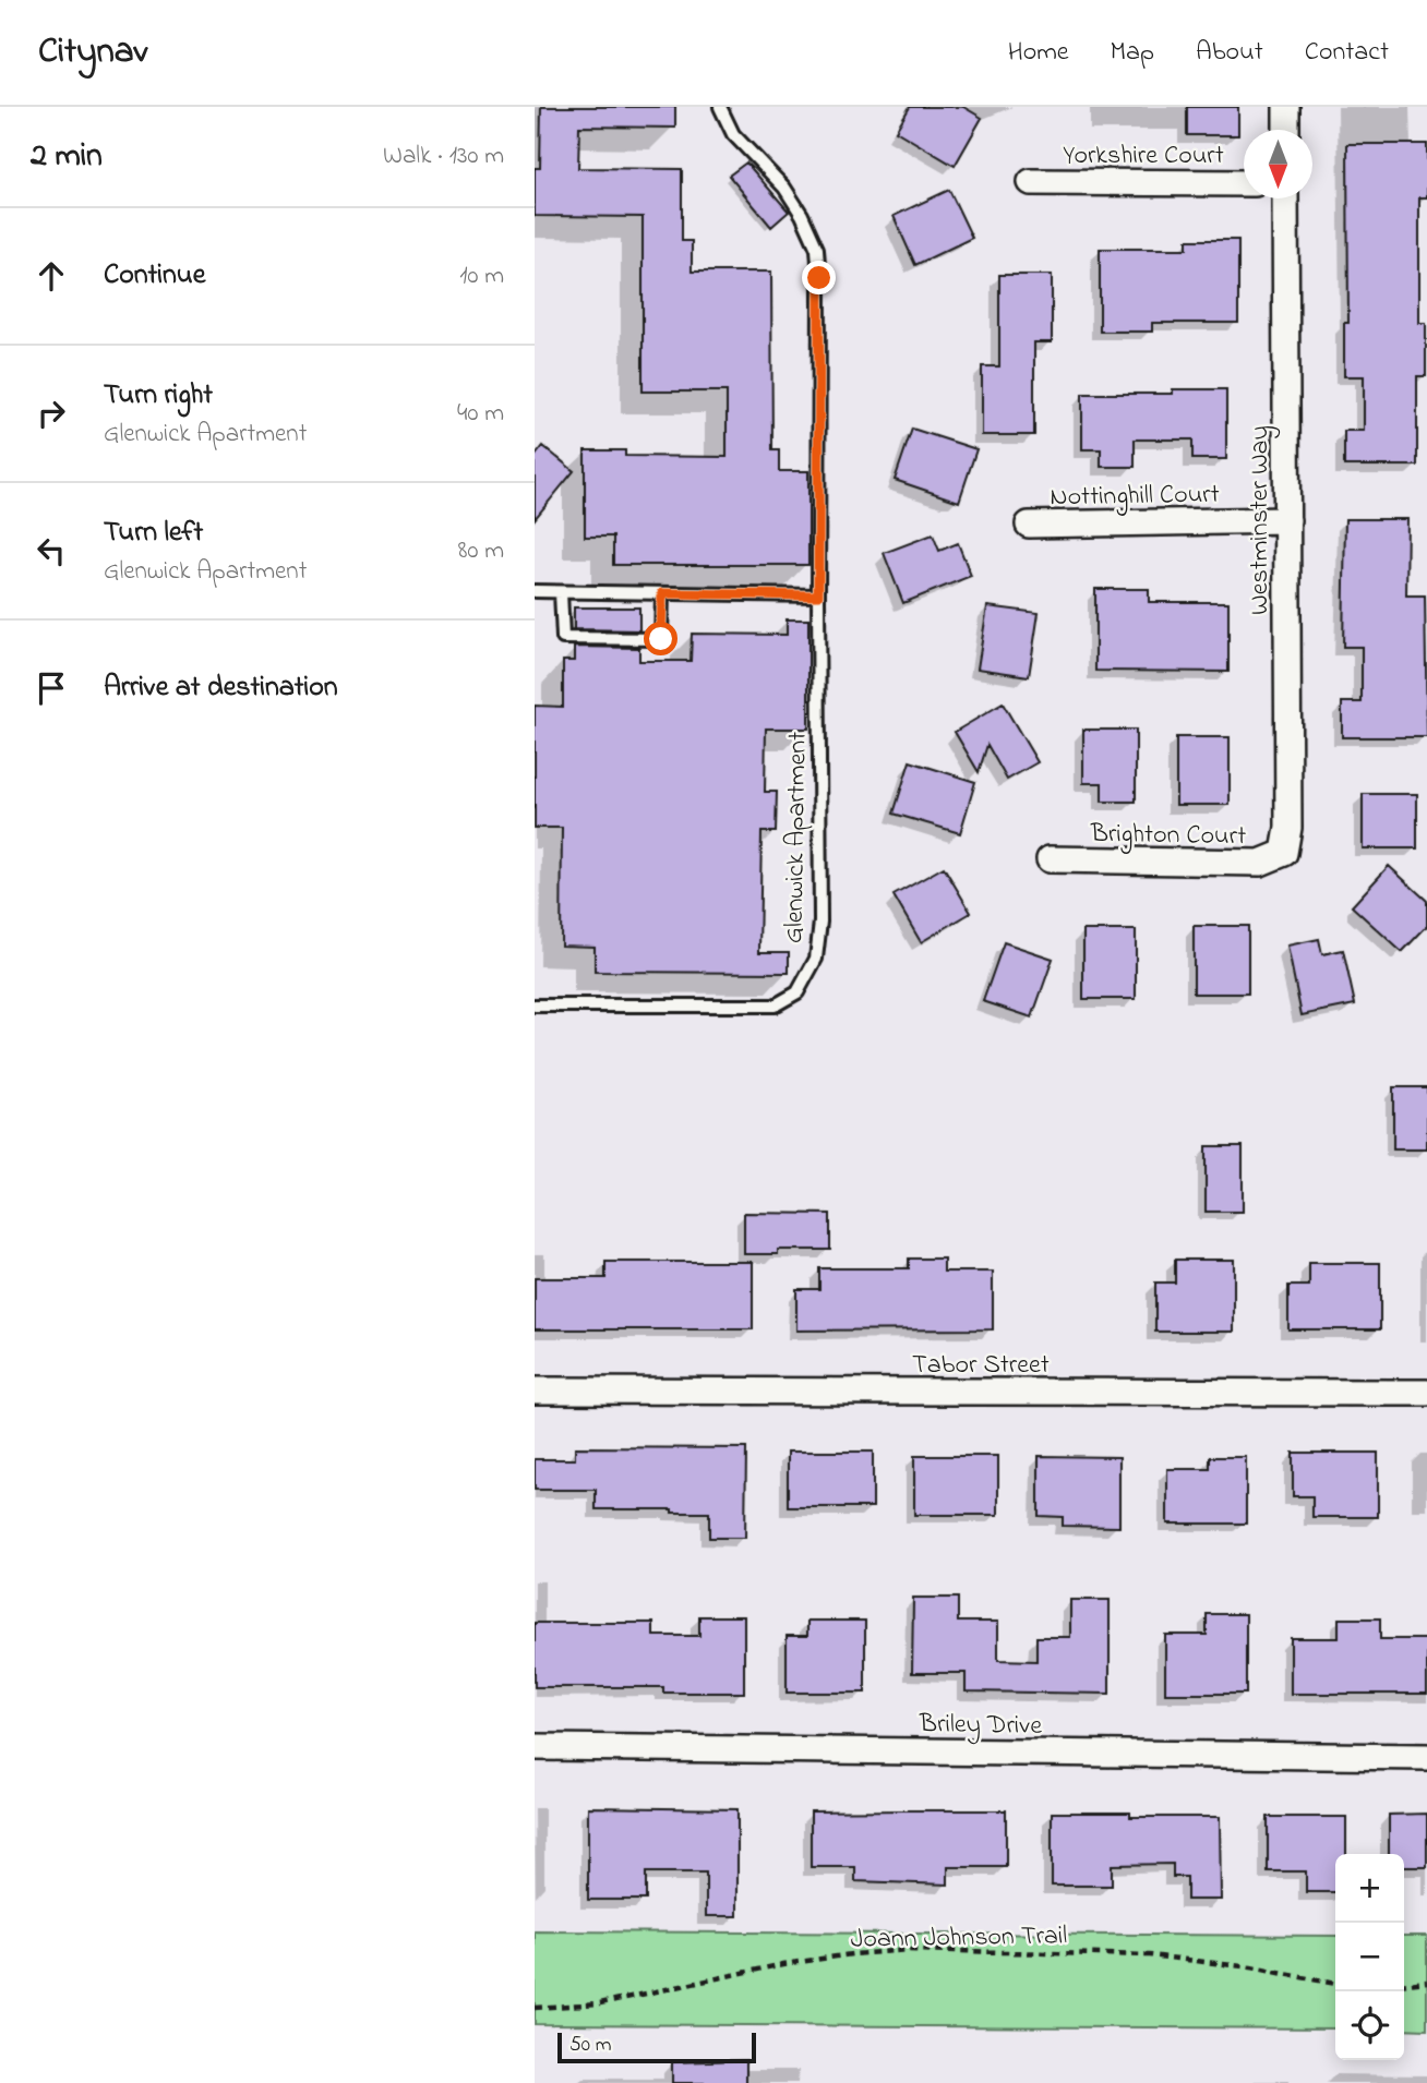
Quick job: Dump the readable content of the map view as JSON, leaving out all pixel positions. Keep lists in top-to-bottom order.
{
  "streets": {
    "street": [
      "Yorkshire Court",
      "Nottinghill Court",
      "Westminster Way",
      "Brighton Court",
      "Tabor Street",
      "Briley Drive"
    ],
    "lane": ["Glenwick Apartment"],
    "path": ["Joann Johnson Trail"]
  },
  "crossings": [
    ["Nottinghill Court", "Westminster Way"],
    ["Westminster Way", "Brighton Court"]
  ],
  "scale_bar": "50 m",
  "north": "bottom",
  "page": {
    "header": "Citynav",
    "nav": [
      "Home",
      "Map",
      "About",
      "Contact"
    ],
    "heading": ["2 min", "Walk · 130 m"],
    "list": [
      ["Continue", "10 m"],
      ["Turn right", "Glenwick Apartment", "40 m"],
      ["Turn left", "Glenwick Apartment", "80 m"],
      "Arrive at destination"
    ],
    "map_buttons": ["+", "−"],
    "scale": "50 m"
  }
}
